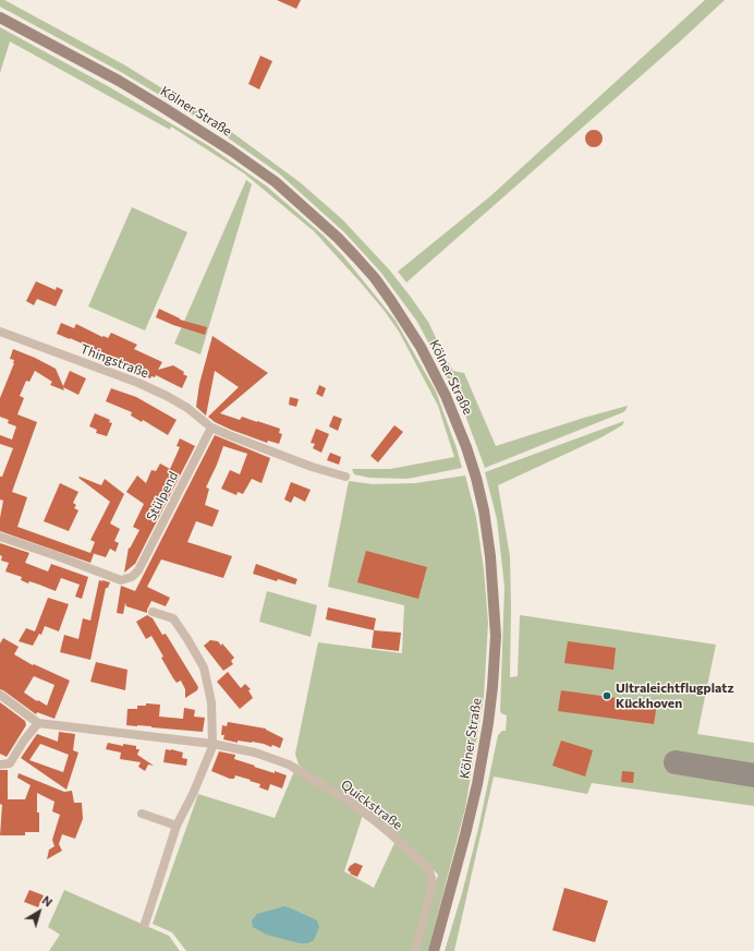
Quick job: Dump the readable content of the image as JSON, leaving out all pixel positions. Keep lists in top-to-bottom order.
{
  "streets": {
    "main road": ["Kölner Straße"],
    "street": ["Thingstraße", "Stülpend", "Quickstraße"]
  },
  "crossings": [
    ["Thingstraße", "Stülpend"]
  ],
  "places": ["Ultraleichtflugplatz Kückhoven"],
  "north": "top right"
}
